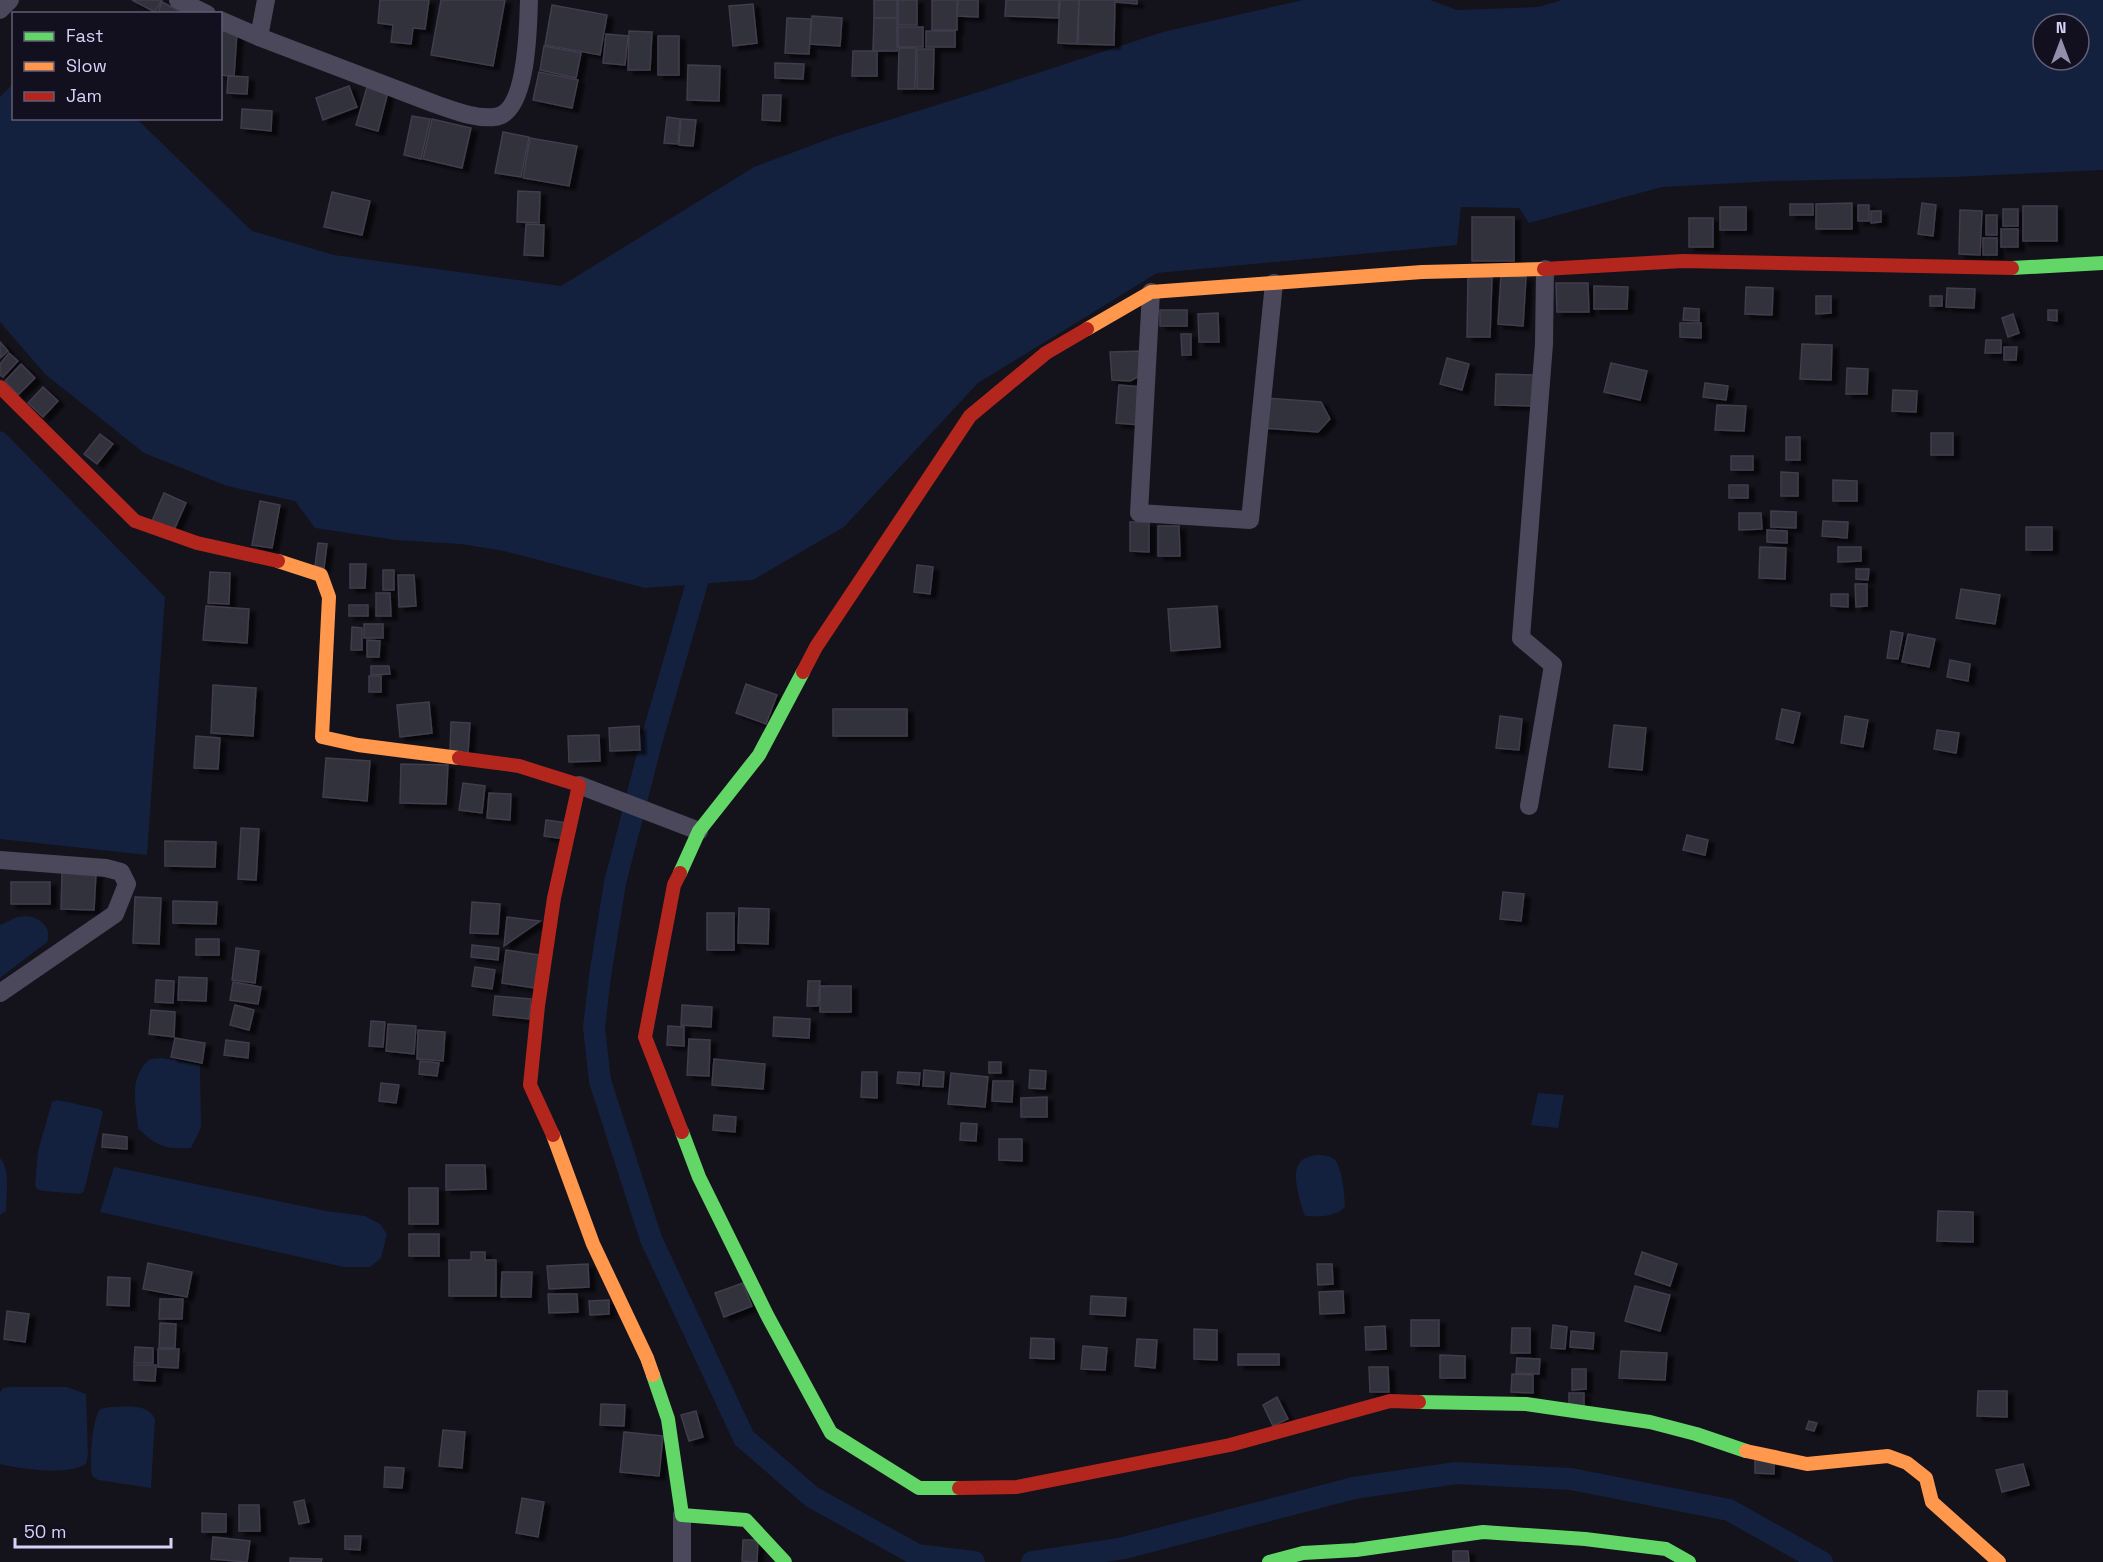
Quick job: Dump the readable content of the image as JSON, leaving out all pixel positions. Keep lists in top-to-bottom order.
{
  "legend": ["Fast", "Slow", "Jam"],
  "scale_bar": "50 m",
  "north": "top"
}
